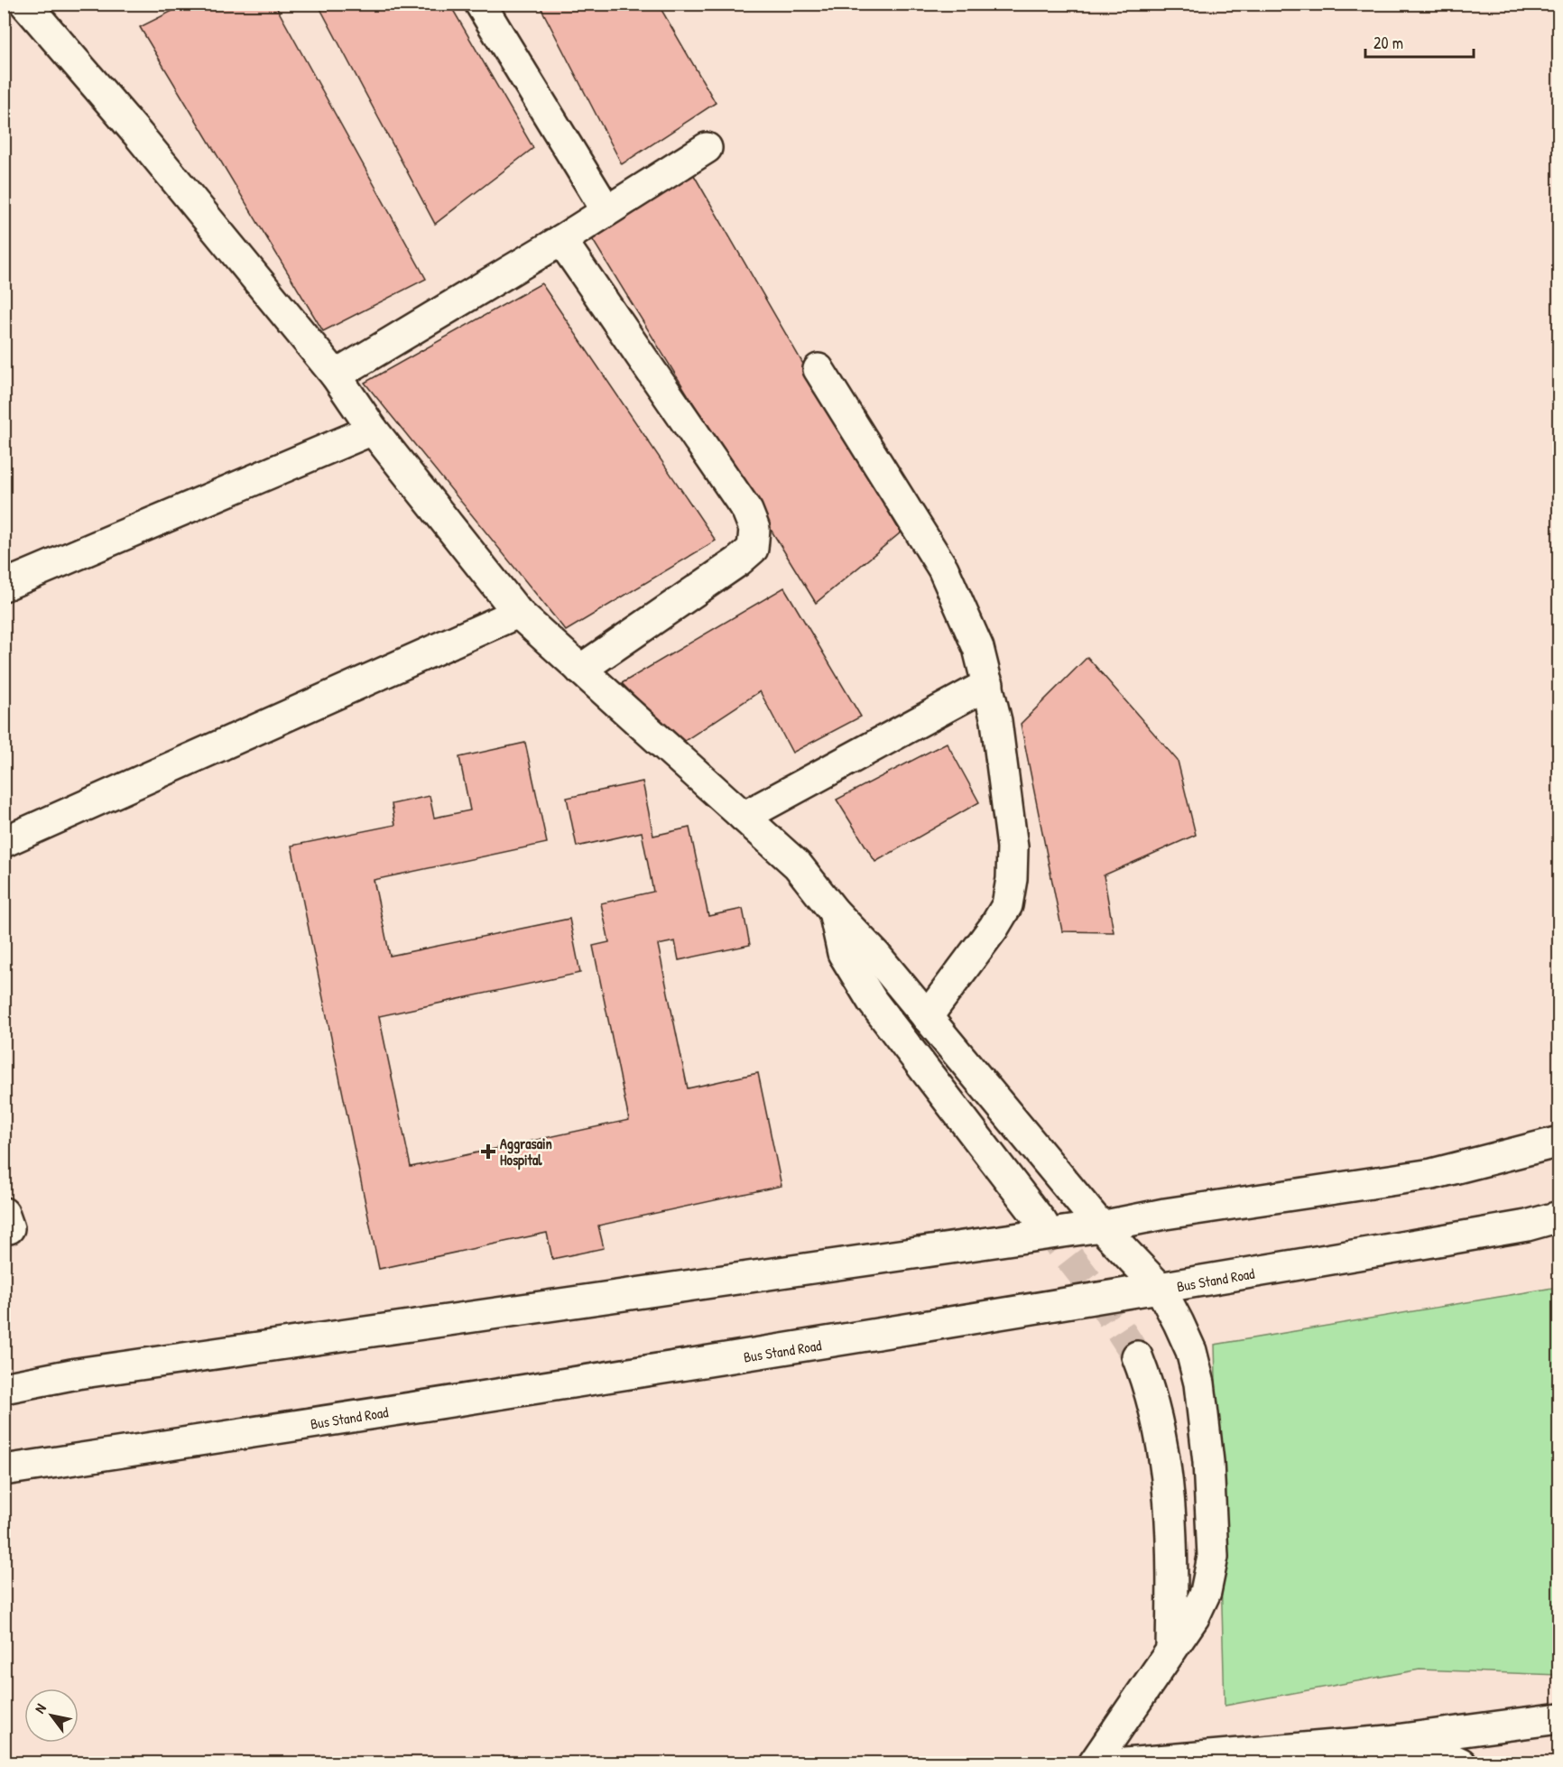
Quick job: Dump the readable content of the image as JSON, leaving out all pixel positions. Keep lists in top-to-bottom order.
{
  "streets": {
    "street": ["Bus Stand Road"]
  },
  "places": {
    "health": ["Aggrasain Hospital"]
  },
  "scale_bar": "20 m",
  "north": "top left"
}
